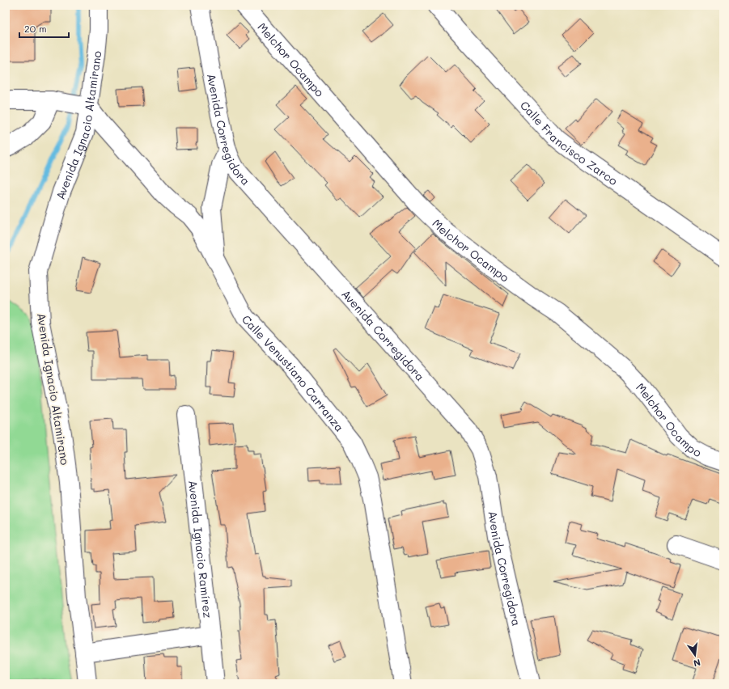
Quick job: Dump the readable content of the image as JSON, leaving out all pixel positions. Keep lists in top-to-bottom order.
{
  "streets": {
    "street": [
      "Melchor Ocampo",
      "Avenida Ignacio Altamirano",
      "Avenida Corregidora",
      "Calle Francisco Zarco",
      "Calle Venustiano Carranza",
      "Avenida Ignacio Ramírez"
    ]
  },
  "crossings": [
    ["Avenida Ignacio Altamirano", "Calle Venustiano Carranza"]
  ],
  "scale_bar": "20 m",
  "north": "bottom"
}
